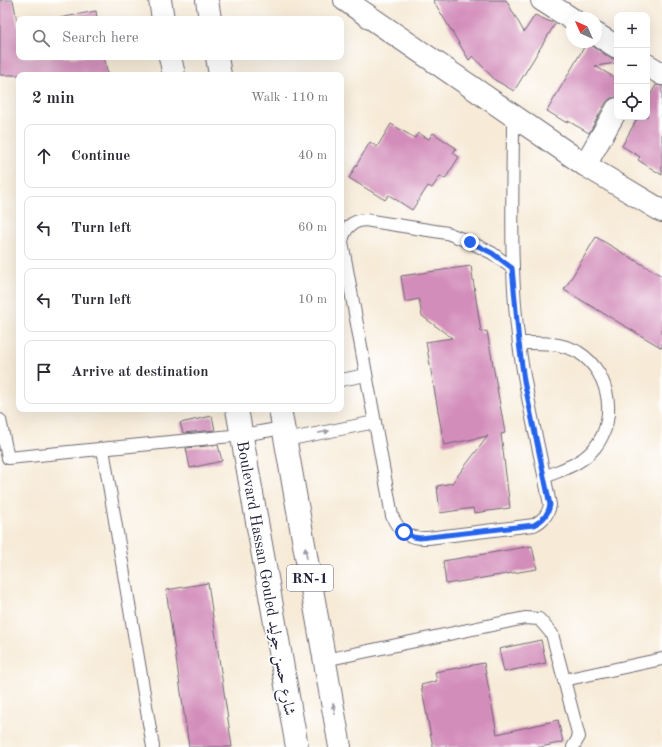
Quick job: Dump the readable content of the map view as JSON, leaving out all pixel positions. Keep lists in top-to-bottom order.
{
  "streets": {
    "main road": ["Boulevard Hassan Gouled شارع حسن جوليد", "RN-1"]
  },
  "north": "top left",
  "page": {
    "map_buttons": ["+", "−"],
    "search": "Search here",
    "heading": ["2 min", "Walk · 110 m"],
    "list": [
      ["Continue", "40 m"],
      ["Turn left", "60 m"],
      ["Turn left", "10 m"],
      "Arrive at destination"
    ]
  }
}
